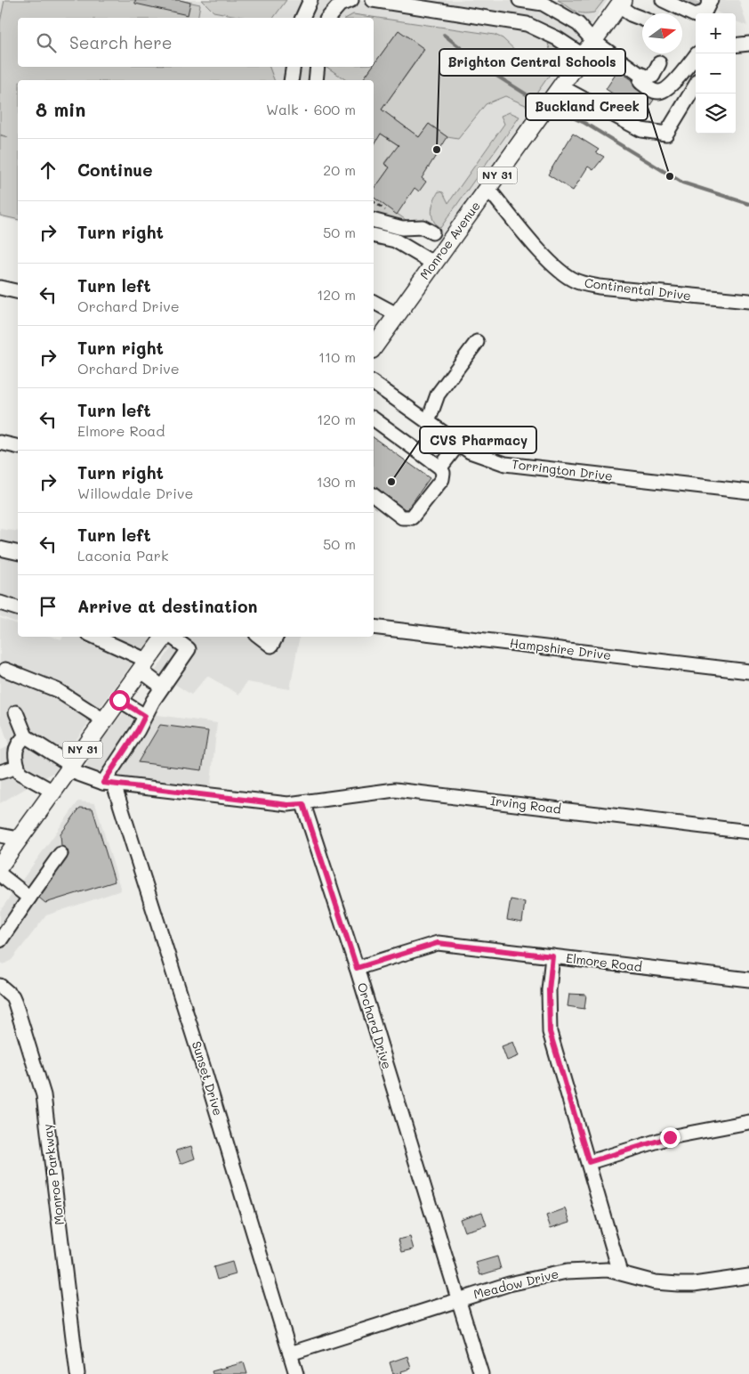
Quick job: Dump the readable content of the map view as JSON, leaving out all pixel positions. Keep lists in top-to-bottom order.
{
  "streets": {
    "main road": ["NY 31", "Monroe Avenue"],
    "street": [
      "Continental Drive",
      "Torrington Drive",
      "Hampshire Drive",
      "Irving Road",
      "Elmore Road",
      "Orchard Drive",
      "Sunset Drive",
      "Monroe Parkway",
      "Meadow Drive"
    ]
  },
  "crossings": [
    ["Monroe Avenue", "Continental Drive"],
    ["Irving Road", "Orchard Drive"],
    ["Elmore Road", "Orchard Drive"],
    ["Orchard Drive", "Meadow Drive"],
    ["Sunset Drive", "Meadow Drive"]
  ],
  "places": ["Brighton Central Schools", "Buckland Creek", "CVS Pharmacy"],
  "north": "right",
  "page": {
    "map_buttons": ["+", "−"],
    "search": "Search here",
    "heading": ["8 min", "Walk · 600 m"],
    "list": [
      ["Continue", "20 m"],
      ["Turn right", "50 m"],
      ["Turn left", "Orchard Drive", "120 m"],
      ["Turn right", "Orchard Drive", "110 m"],
      ["Turn left", "Elmore Road", "120 m"],
      ["Turn right", "Willowdale Drive", "130 m"],
      ["Turn left", "Laconia Park", "50 m"],
      "Arrive at destination"
    ]
  }
}
